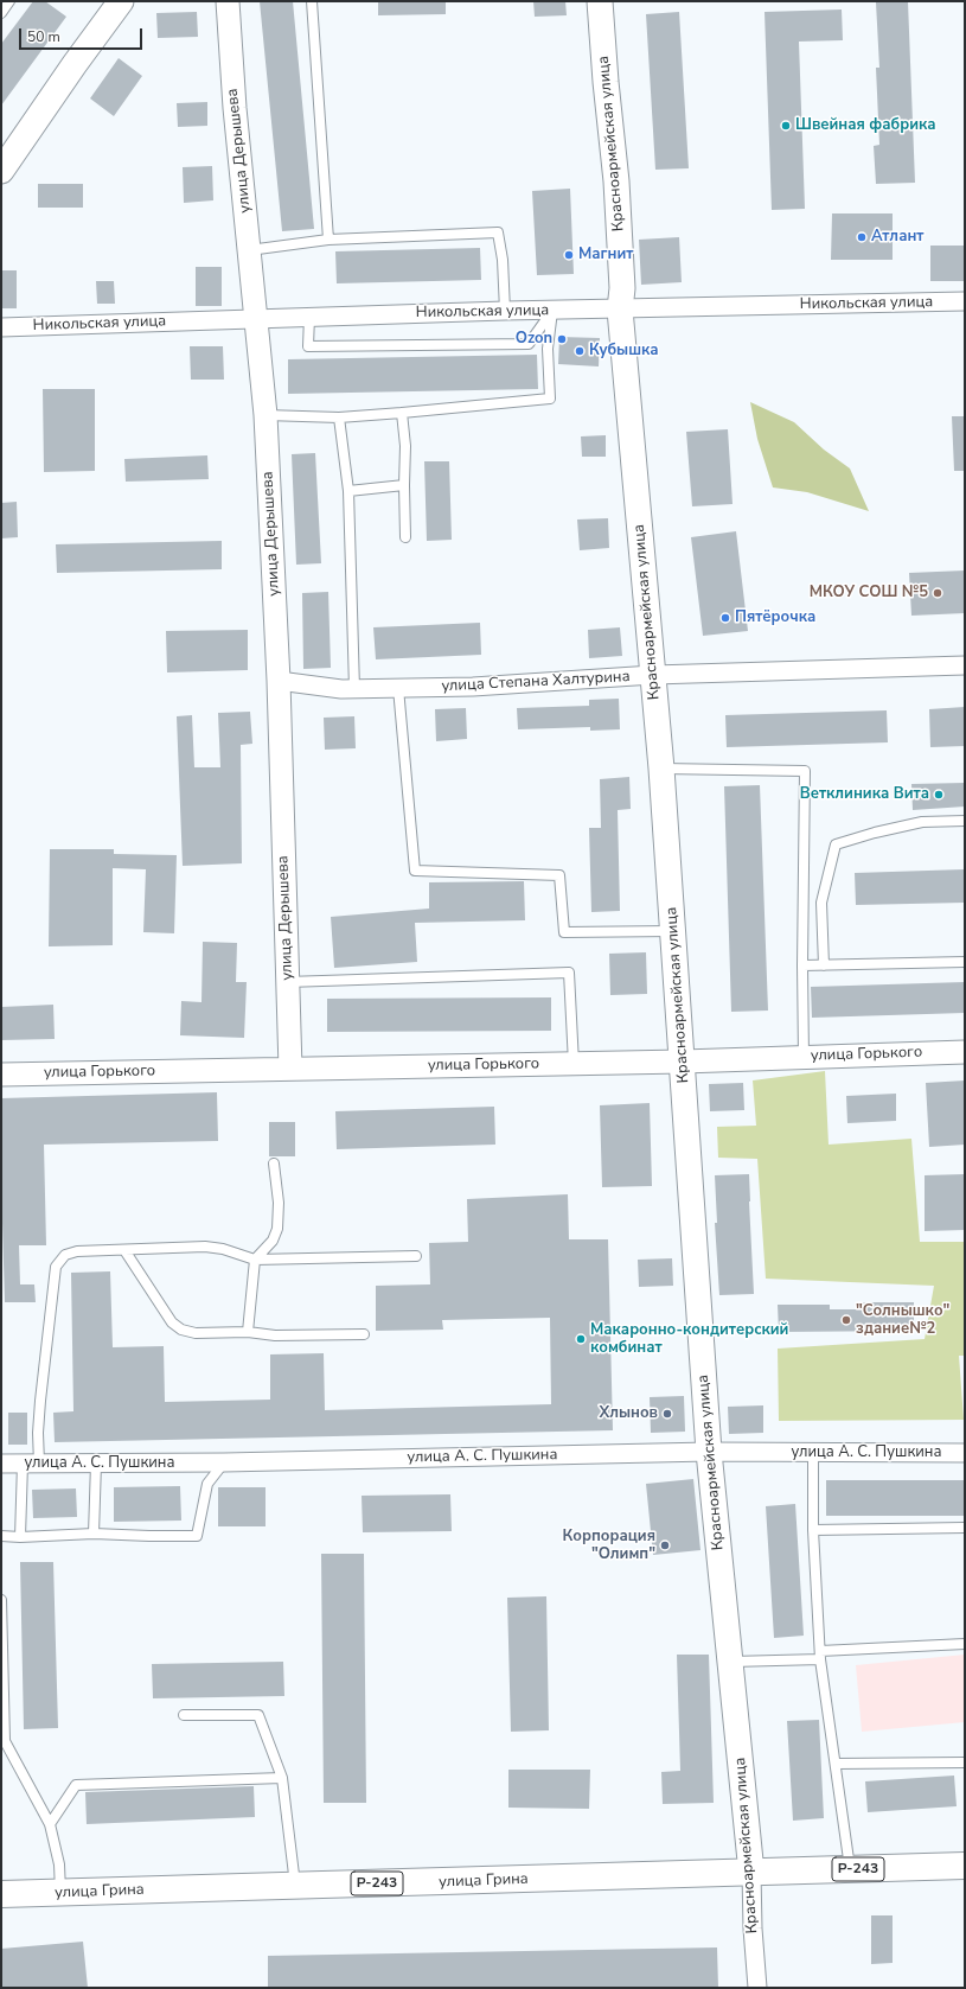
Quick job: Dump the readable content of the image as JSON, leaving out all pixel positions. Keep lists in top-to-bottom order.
{
  "streets": {
    "highway": ["Р-243", "улица Грина"],
    "main road": ["Красноармейская улица"],
    "street": [
      "улица Дерышева",
      "Никольская улица",
      "улица Степана Халтурина",
      "улица Горького",
      "улица А. С. Пушкина"
    ]
  },
  "crossings": [
    ["Красноармейская улица", "Никольская улица"],
    ["Красноармейская улица", "улица Степана Халтурина"],
    ["Красноармейская улица", "улица Горького"],
    ["Красноармейская улица", "улица А. С. Пушкина"],
    ["Красноармейская улица", "улица Грина"],
    ["улица Дерышева", "Никольская улица"],
    ["улица Дерышева", "улица Степана Халтурина"],
    ["улица Дерышева", "улица Горького"]
  ],
  "places": [
    "Швейная фабрика",
    "Атлант",
    "Магнит",
    "Ozon",
    "Кубышка",
    "МКОУ СОШ №5",
    "Пятёрочка",
    "Ветклиника Вита",
    "\"Солнышко\" здание№2",
    "Макаронно-кондитерский комбинат",
    "Хлынов",
    "Корпорация \"Олимп\""
  ],
  "scale_bar": "50 m"
}
